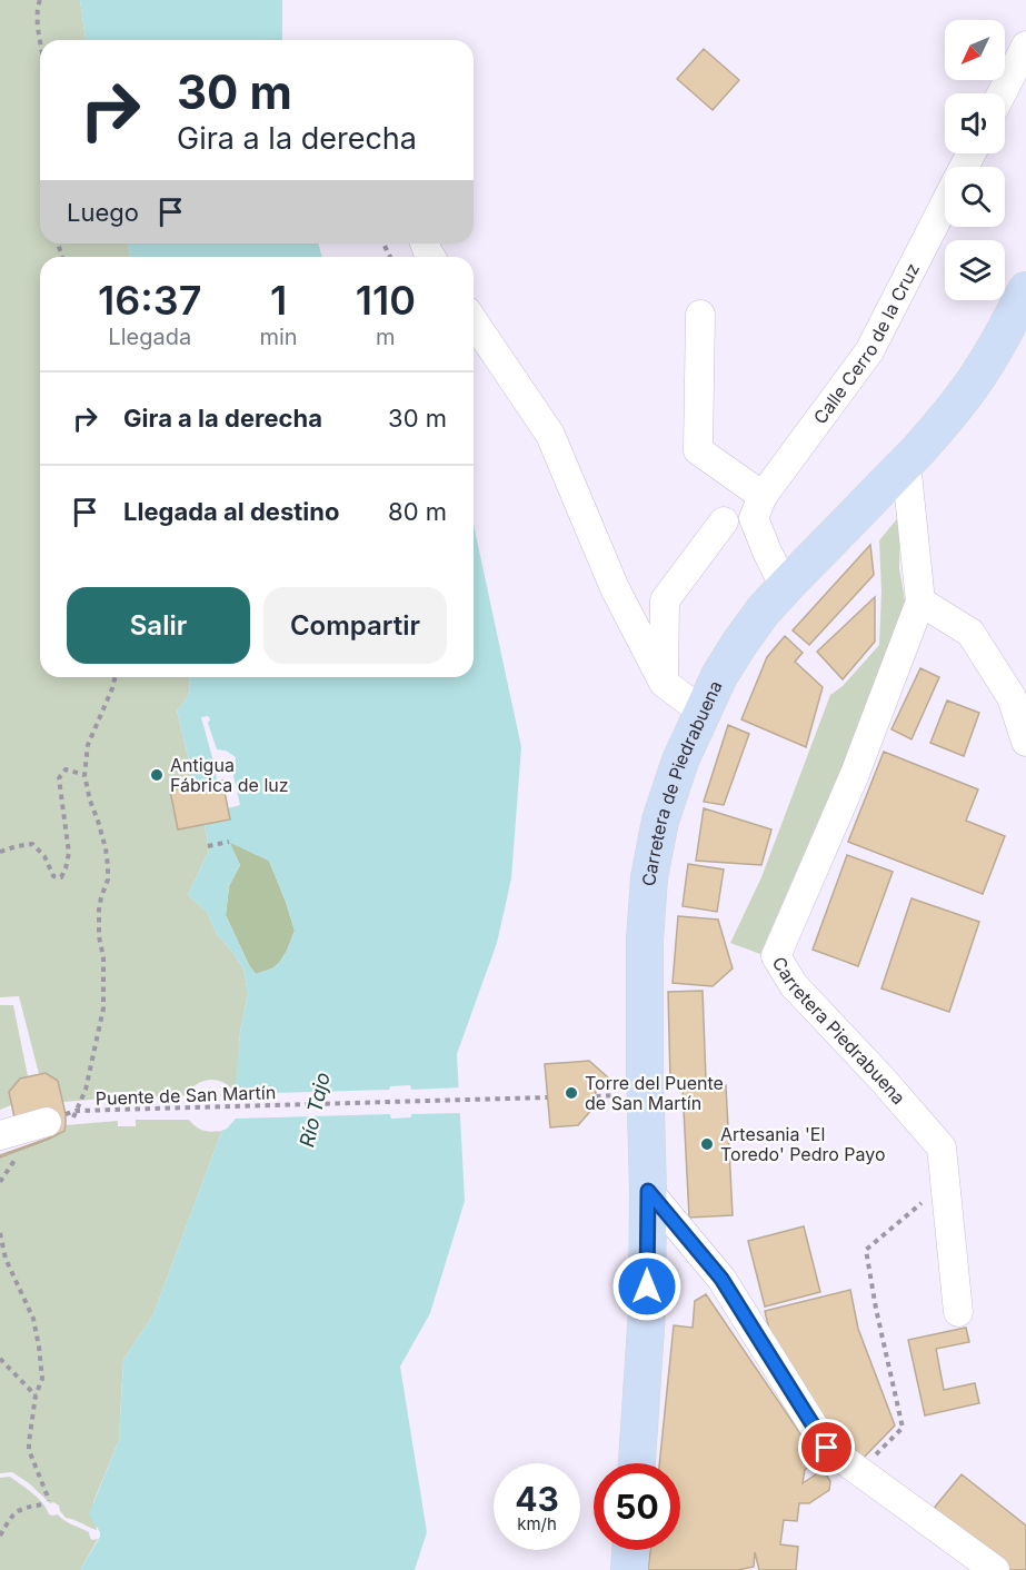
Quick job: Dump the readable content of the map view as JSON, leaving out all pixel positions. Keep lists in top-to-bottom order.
{
  "streets": {
    "main road": ["Carretera de Piedrabuena"],
    "street": ["Calle Cerro de la Cruz", "Carretera Piedrabuena"],
    "path": ["Puente de San Martín"]
  },
  "crossings": [
    ["Calle Cerro de la Cruz", "Carretera de Piedrabuena"],
    ["Carretera de Piedrabuena", "Carretera Piedrabuena"]
  ],
  "water": ["Río Tajo"],
  "places": ["Antigua Fábrica de luz", "Torre del Puente de San Martín", "Artesania 'El Toredo' Pedro Payo"],
  "north": "bottom left",
  "page": {
    "turn": ["30 m", "Gira a la derecha"],
    "then": "Luego",
    "eta": [
      "16:37",
      "Llegada",
      "1",
      "min",
      "110",
      "m"
    ],
    "list": [
      {
        "name": "Gira a la derecha",
        "value": "30 m"
      },
      {
        "name": "Llegada al destino",
        "value": "80 m"
      }
    ],
    "buttons": ["Salir", "Compartir"],
    "speed": "43 km/h",
    "limit": "50"
  }
}
